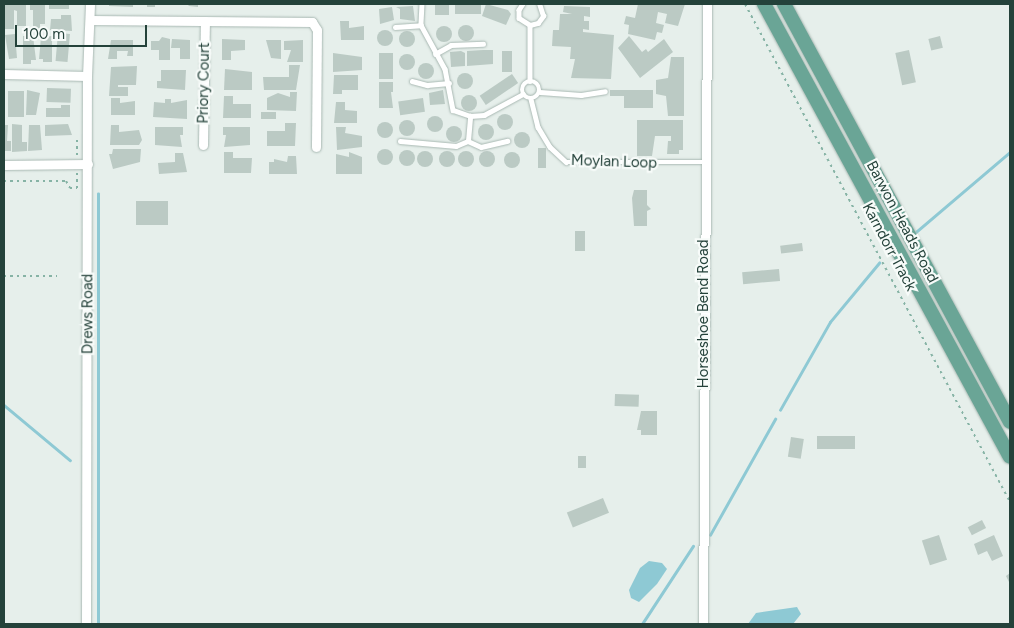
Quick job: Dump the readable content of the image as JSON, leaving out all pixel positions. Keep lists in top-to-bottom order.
{
  "streets": {
    "main road": ["Barwon Heads Road"],
    "street": ["Priory Court", "Drews Road", "Horseshoe Bend Road"],
    "lane": ["Moylan Loop"],
    "path": ["Karndorr Track"]
  },
  "crossings": [
    ["Moylan Loop", "Horseshoe Bend Road"]
  ],
  "scale_bar": "100 m"
}
